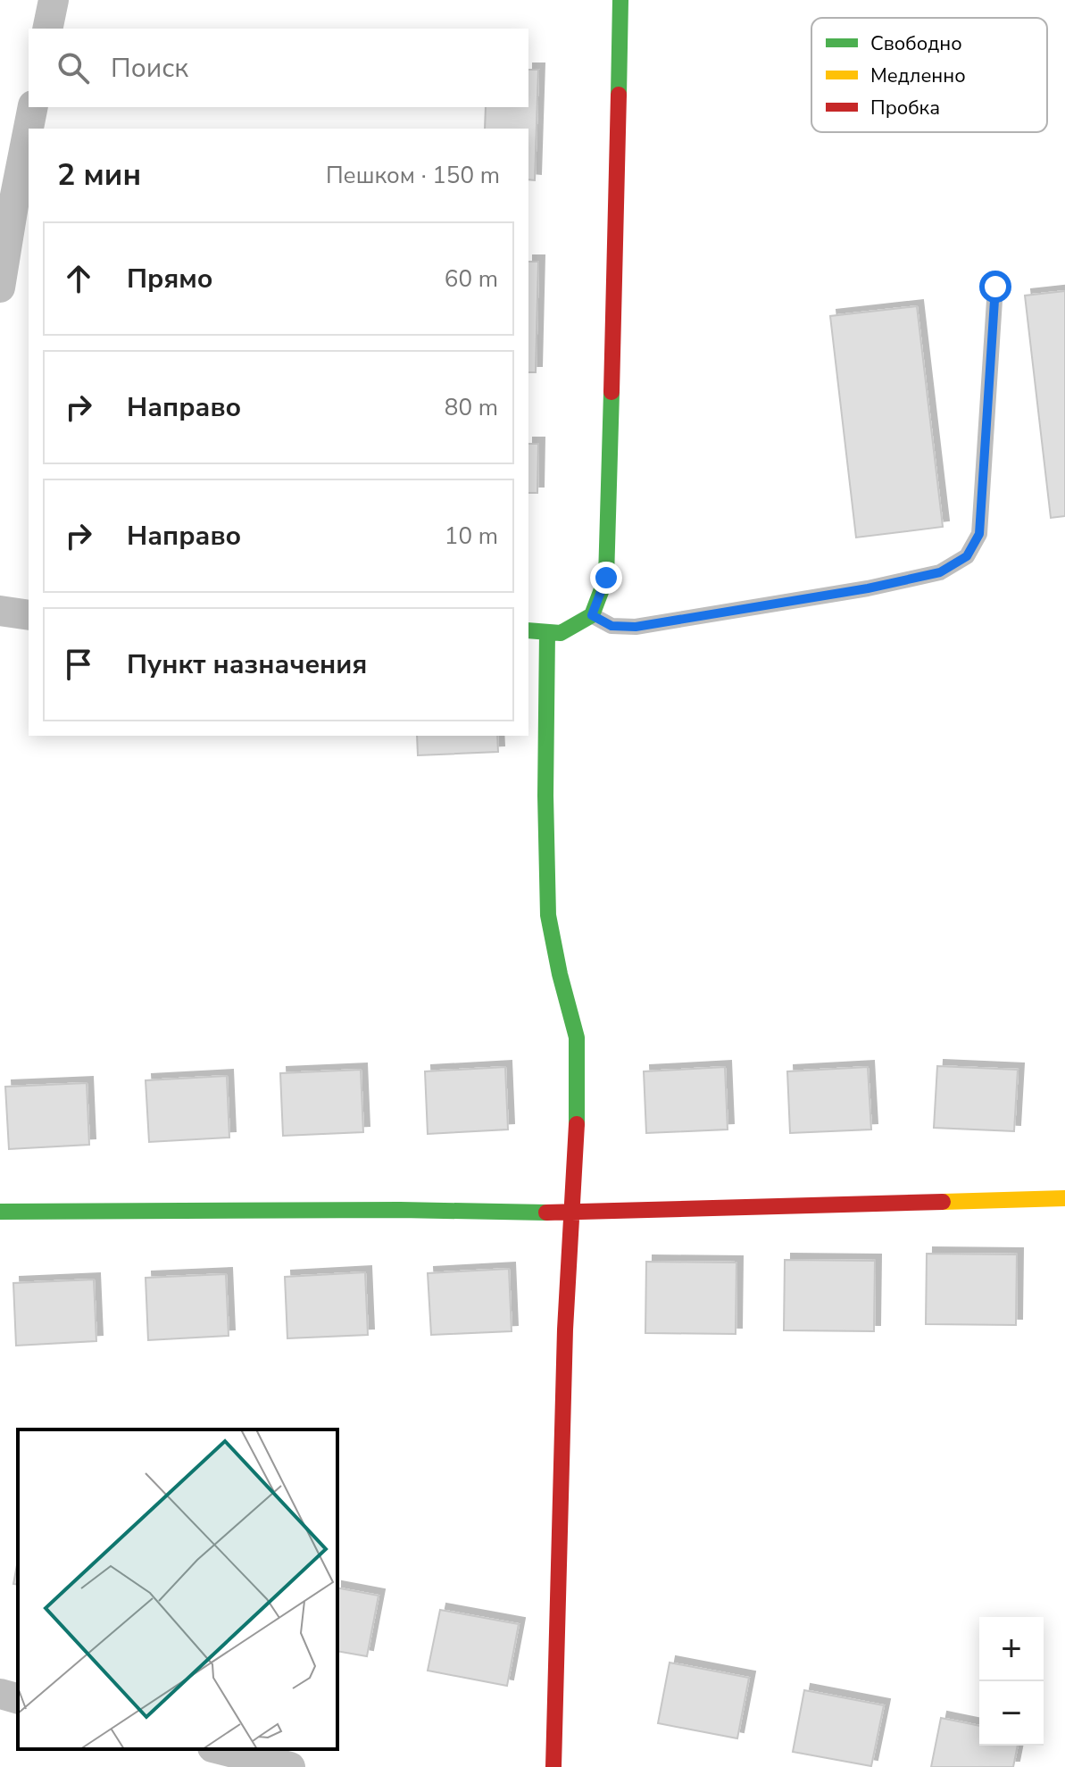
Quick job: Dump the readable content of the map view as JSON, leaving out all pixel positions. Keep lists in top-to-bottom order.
{
  "legend": ["Свободно", "Медленно", "Пробка"],
  "page": {
    "search": "Поиск",
    "heading": ["2 мин", "Пешком · 150 m"],
    "list": [
      ["Прямо", "60 m"],
      ["Направо", "80 m"],
      ["Направо", "10 m"],
      "Пункт назначения"
    ],
    "map_buttons": ["+", "−"]
  }
}
